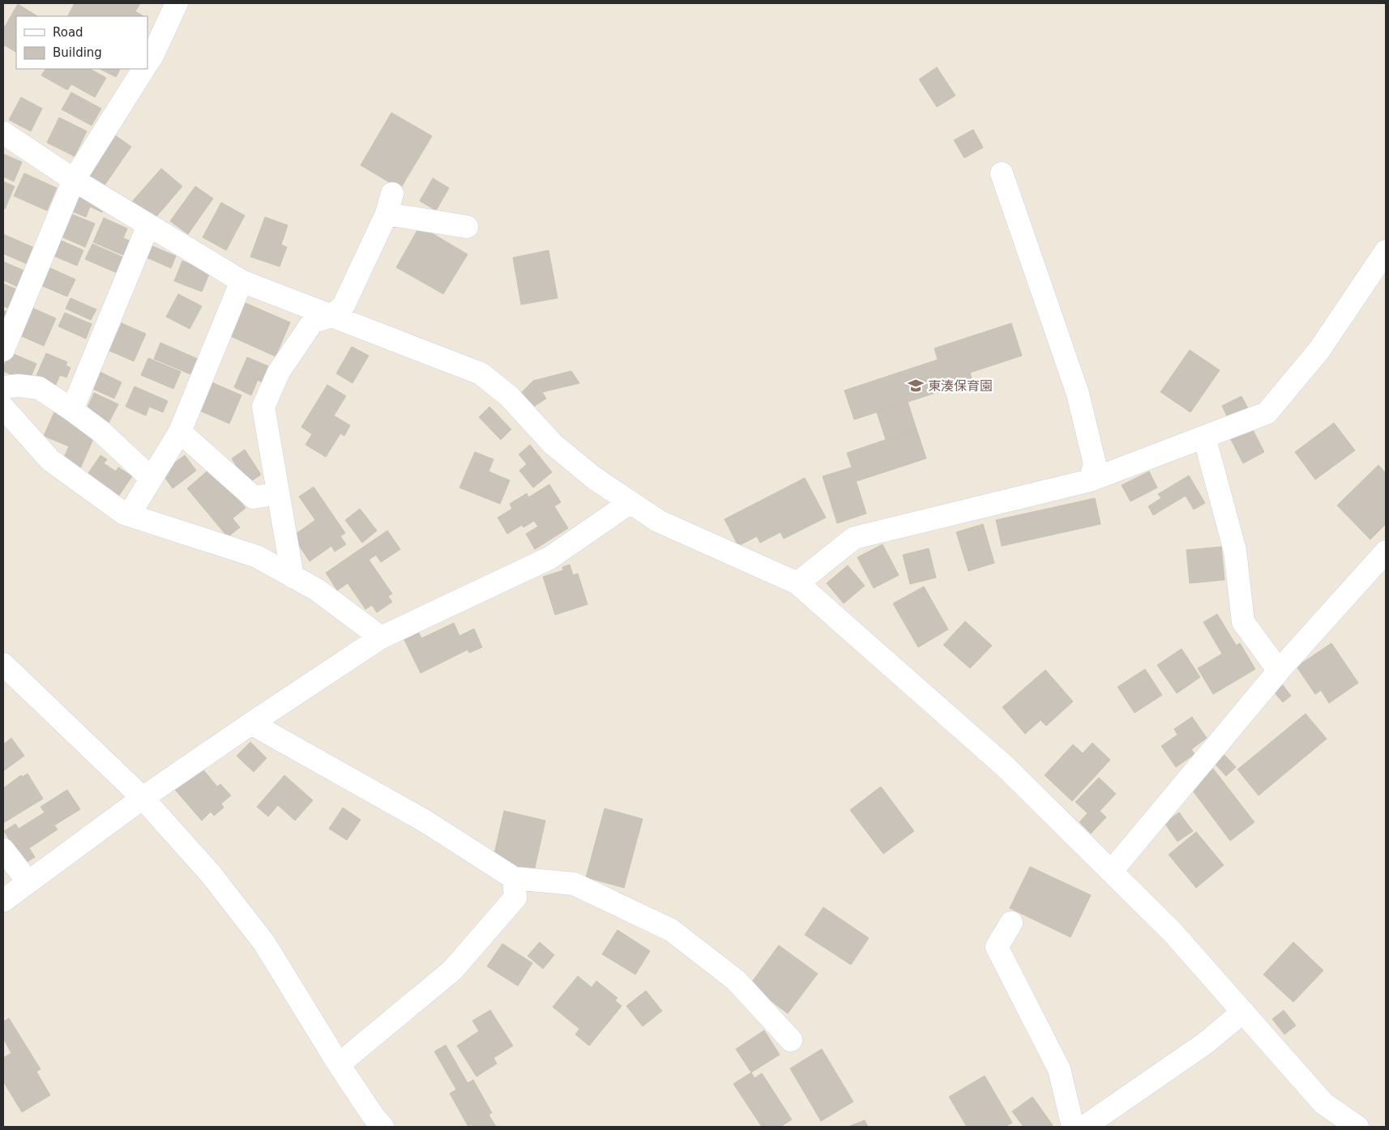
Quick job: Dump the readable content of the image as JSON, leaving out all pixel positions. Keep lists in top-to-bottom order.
{
  "places": {
    "school or university": ["東湊保育園"]
  },
  "legend": ["Road", "Building"]
}
